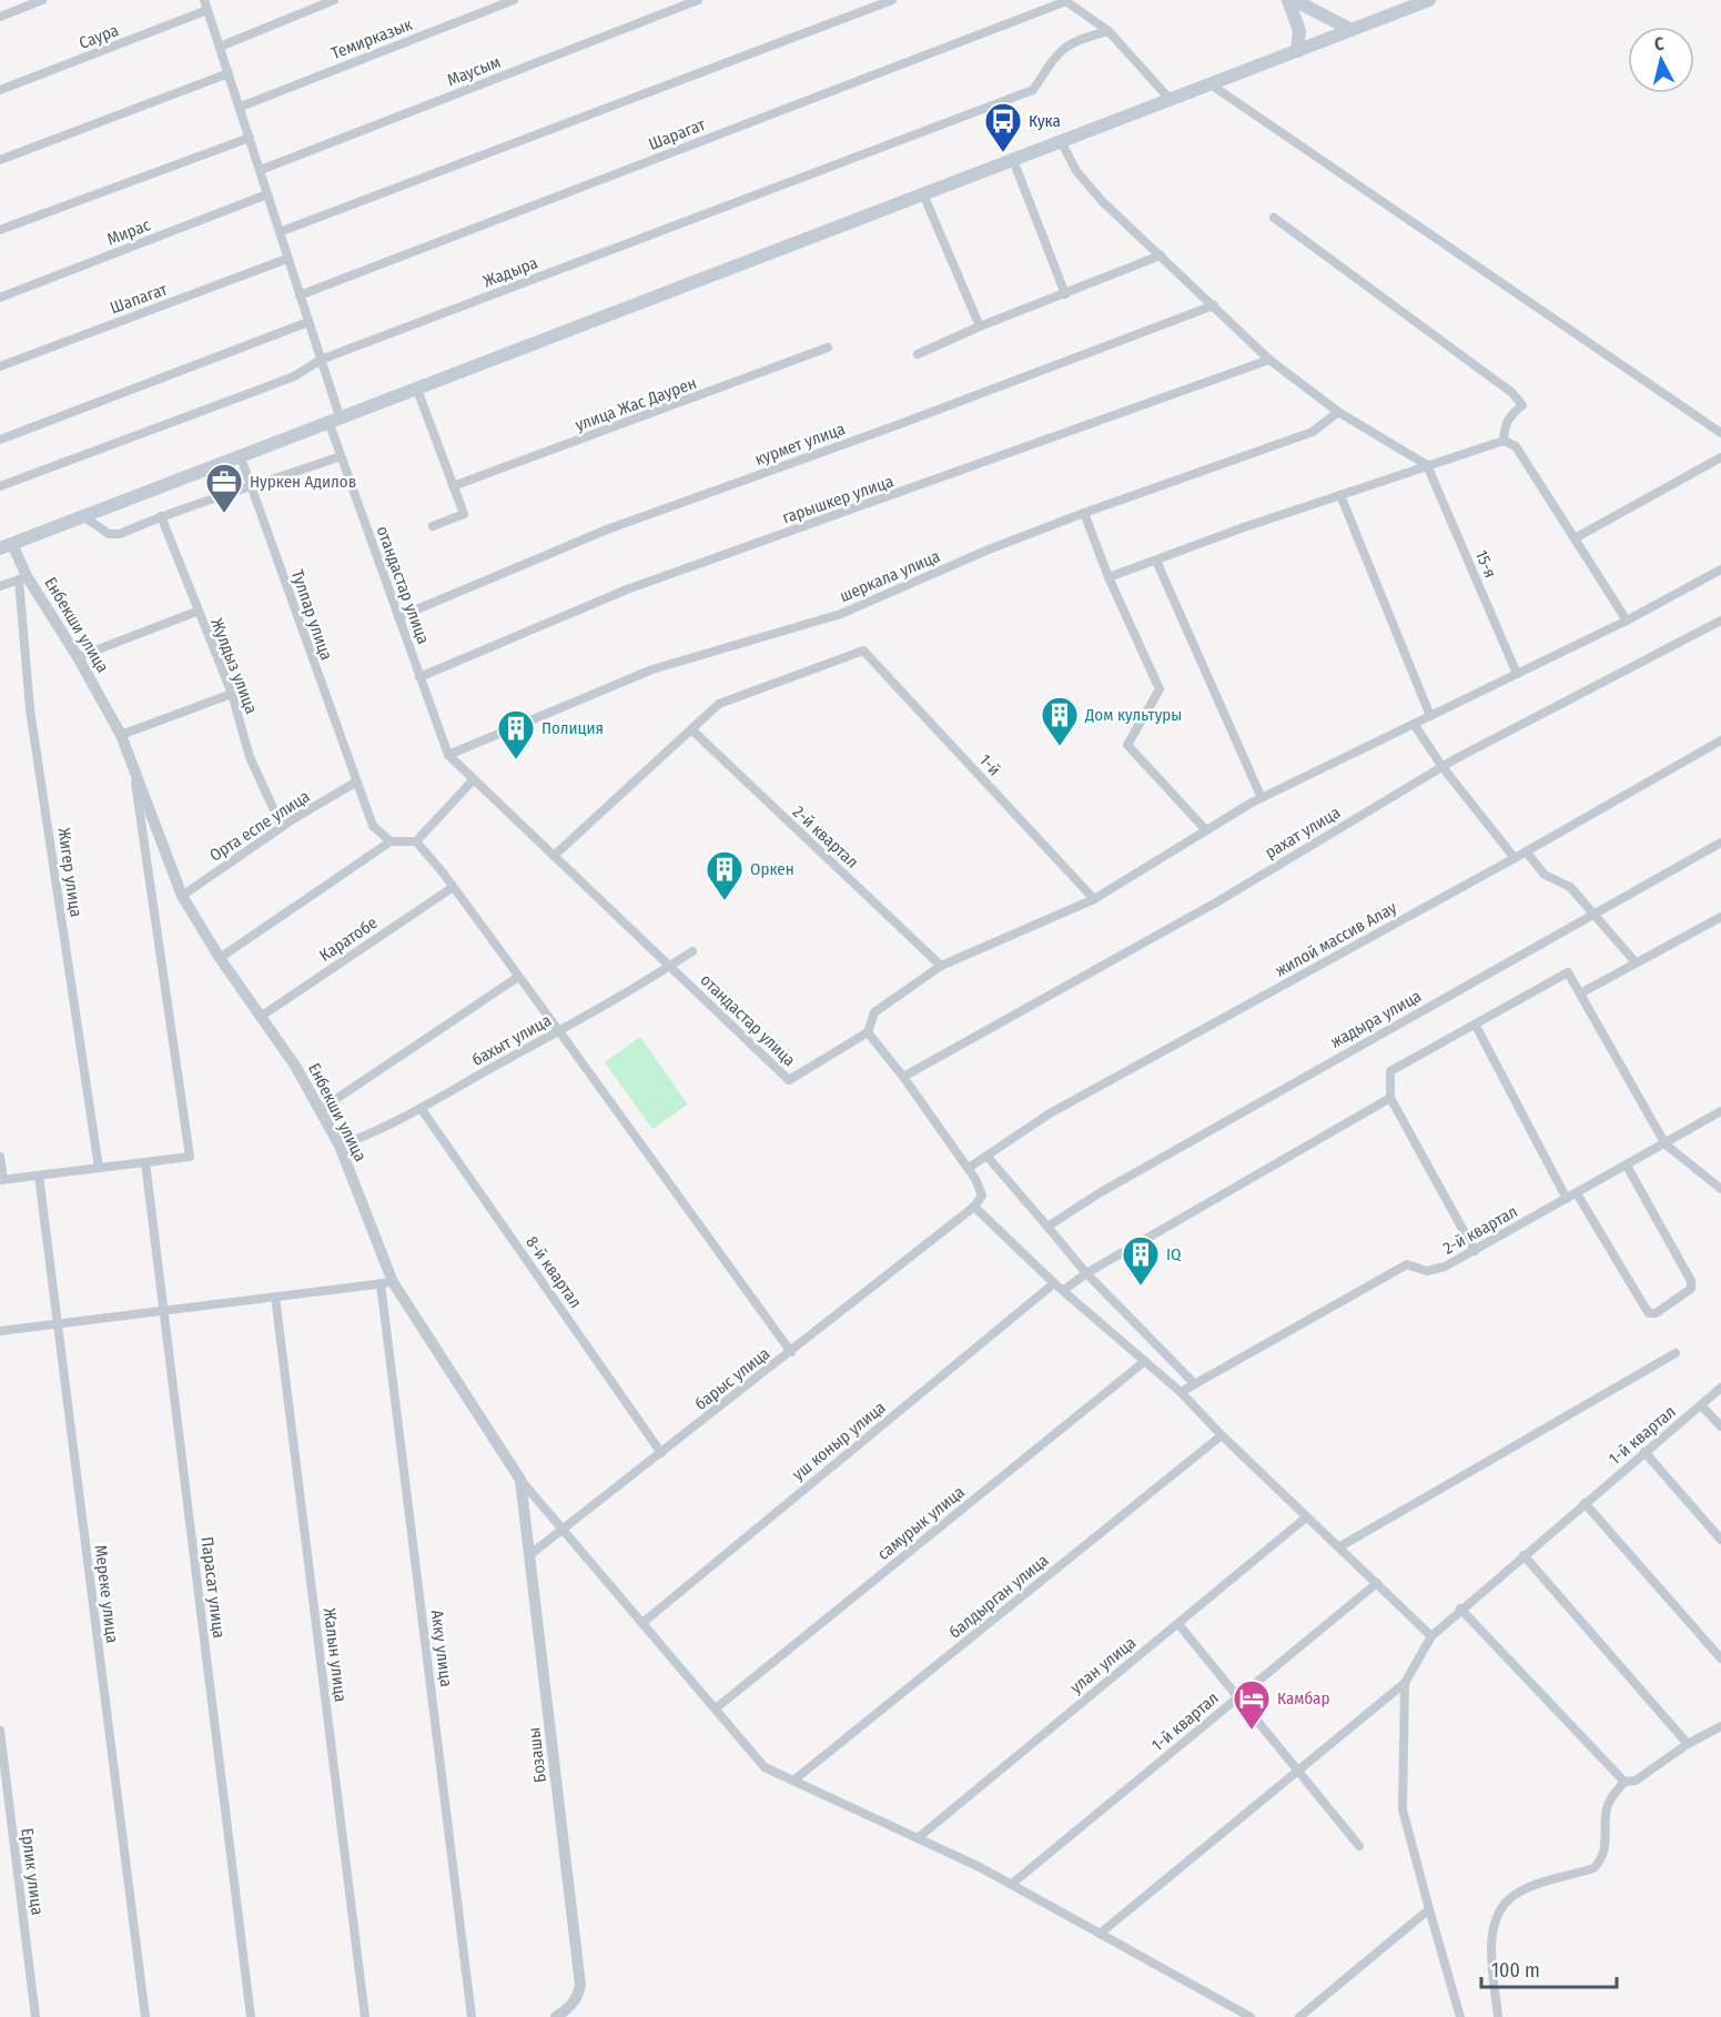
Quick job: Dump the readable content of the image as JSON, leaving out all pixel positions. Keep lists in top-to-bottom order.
{
  "streets": {
    "street": [
      "Саура",
      "Темирказык",
      "Маусым",
      "Шарагат",
      "Мирас",
      "Жадыра",
      "Шапагат",
      "улица Жас Даурен",
      "курмет улица",
      "гарышкер улица",
      "15-я",
      "шеркала улица",
      "отандастар улица",
      "Тулпар улица",
      "Енбекши улица",
      "Жулдыз улица",
      "1-й",
      "Орта еспе улица",
      "рахат улица",
      "2-й квартал",
      "Жигер улица",
      "Каратобе",
      "жилой массив Алау",
      "жадыра улица",
      "бахыт улица",
      "8-й квартал",
      "барыс улица",
      "1-й квартал",
      "уш коныр улица",
      "самурык улица",
      "Парасат улица",
      "Мереке улица",
      "балдырган улица",
      "Акку улица",
      "Жалын улица",
      "улан улица",
      "Бозашы",
      "Ерлик улица"
    ]
  },
  "crossings": [
    ["Саура", "отандастар улица"],
    ["Темирказык", "отандастар улица"],
    ["Маусым", "отандастар улица"],
    ["Шарагат", "отандастар улица"],
    ["Мирас", "отандастар улица"],
    ["Жадыра", "отандастар улица"],
    ["Шапагат", "отандастар улица"],
    ["курмет улица", "отандастар улица"],
    ["гарышкер улица", "отандастар улица"],
    ["шеркала улица", "отандастар улица"],
    ["отандастар улица", "бахыт улица"],
    ["Тулпар улица", "Орта еспе улица"],
    ["Енбекши улица", "Орта еспе улица"],
    ["Енбекши улица", "Жигер улица"],
    ["Енбекши улица", "Каратобе"],
    ["Енбекши улица", "бахыт улица"],
    ["Енбекши улица", "Парасат улица"],
    ["Енбекши улица", "Акку улица"],
    ["Енбекши улица", "Бозашы"],
    ["Жулдыз улица", "Орта еспе улица"],
    ["1-й", "2-й квартал"],
    ["бахыт улица", "8-й квартал"],
    ["8-й квартал", "барыс улица"],
    ["барыс улица", "Бозашы"]
  ],
  "places": {
    "bus stop": ["Кука"],
    "office": ["Нуркен Адилов"],
    "building": [
      "Дом культуры",
      "Полиция",
      "Оркен",
      "IQ"
    ],
    "hotel": ["Камбар"]
  },
  "scale_bar": "100 m",
  "north": "top"
}
